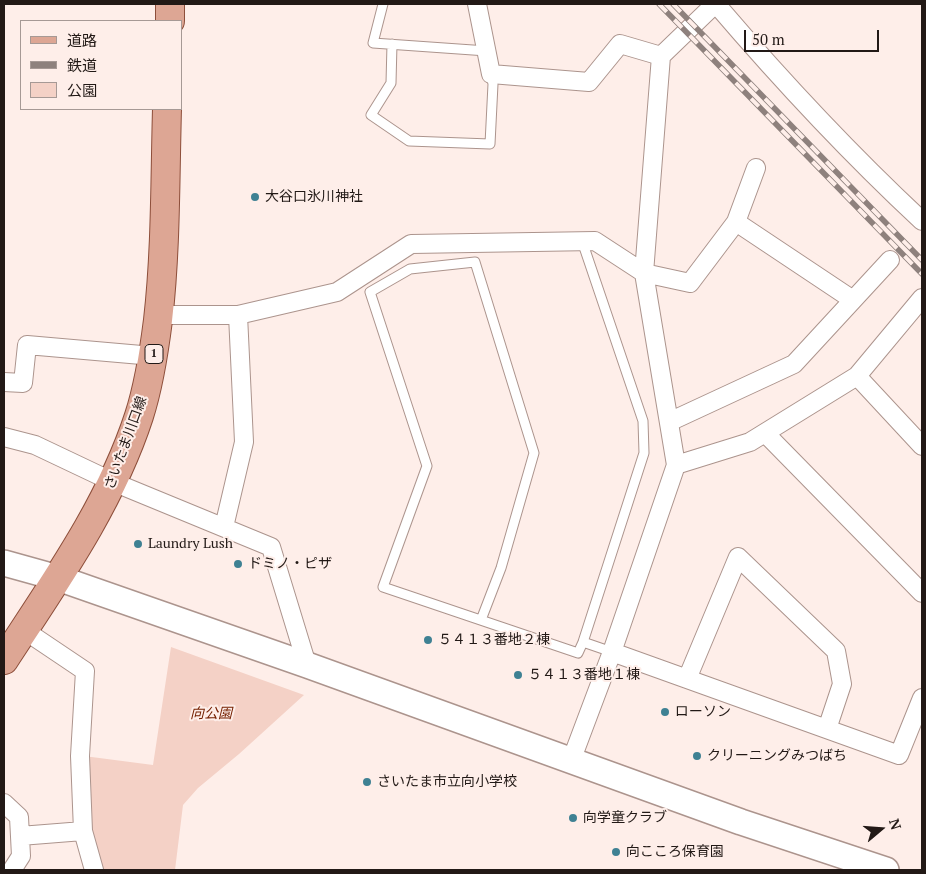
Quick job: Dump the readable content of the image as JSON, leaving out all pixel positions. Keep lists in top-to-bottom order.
{
  "streets": {
    "main road": ["1", "さいたま川口線"]
  },
  "parks": ["向公園"],
  "places": [
    "大谷口氷川神社",
    "Laundry Lush",
    "ドミノ・ピザ",
    "５４１３番地２棟",
    "５４１３番地１棟",
    "ローソン",
    "クリーニングみつばち",
    "さいたま市立向小学校",
    "向学童クラブ",
    "向こころ保育園"
  ],
  "legend": ["道路", "鉄道", "公園"],
  "scale_bar": "50 m",
  "north": "right"
}
